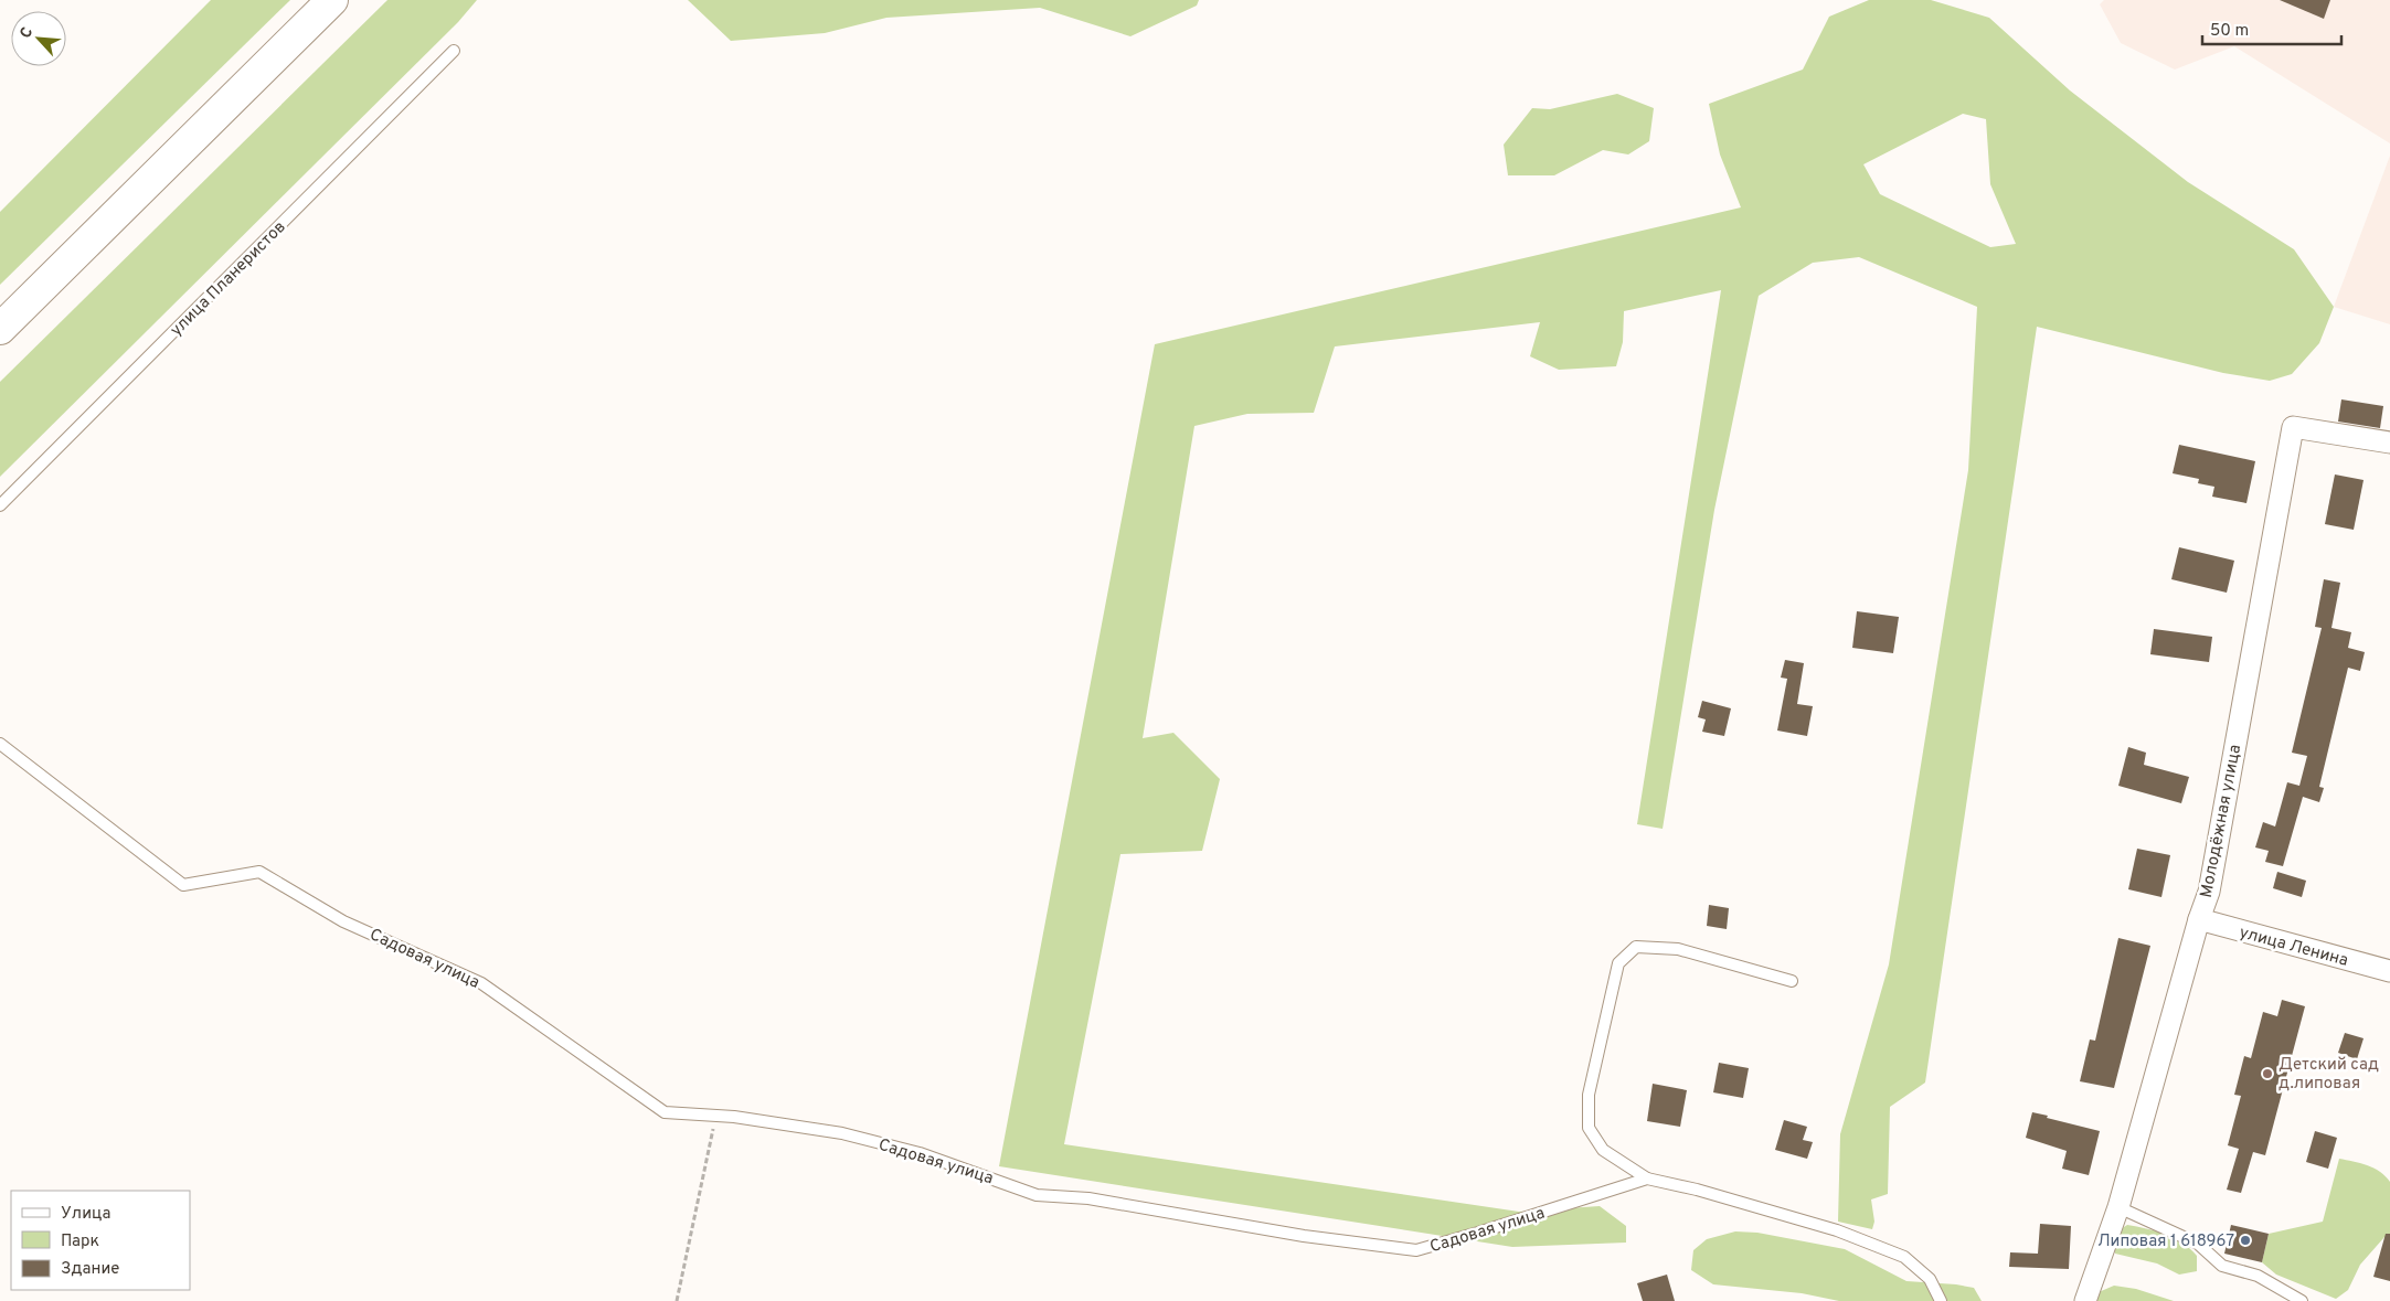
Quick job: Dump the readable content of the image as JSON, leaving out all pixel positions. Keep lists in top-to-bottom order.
{
  "streets": {
    "street": ["Молодёжная улица", "улица Ленина"],
    "lane": ["улица Планеристов", "Садовая улица"]
  },
  "crossings": [
    ["Молодёжная улица", "улица Ленина"]
  ],
  "places": ["Детский сад д.липовая", "Липовая 1 618967"],
  "legend": ["Улица", "Парк", "Здание"],
  "scale_bar": "50 m",
  "north": "top left"
}
